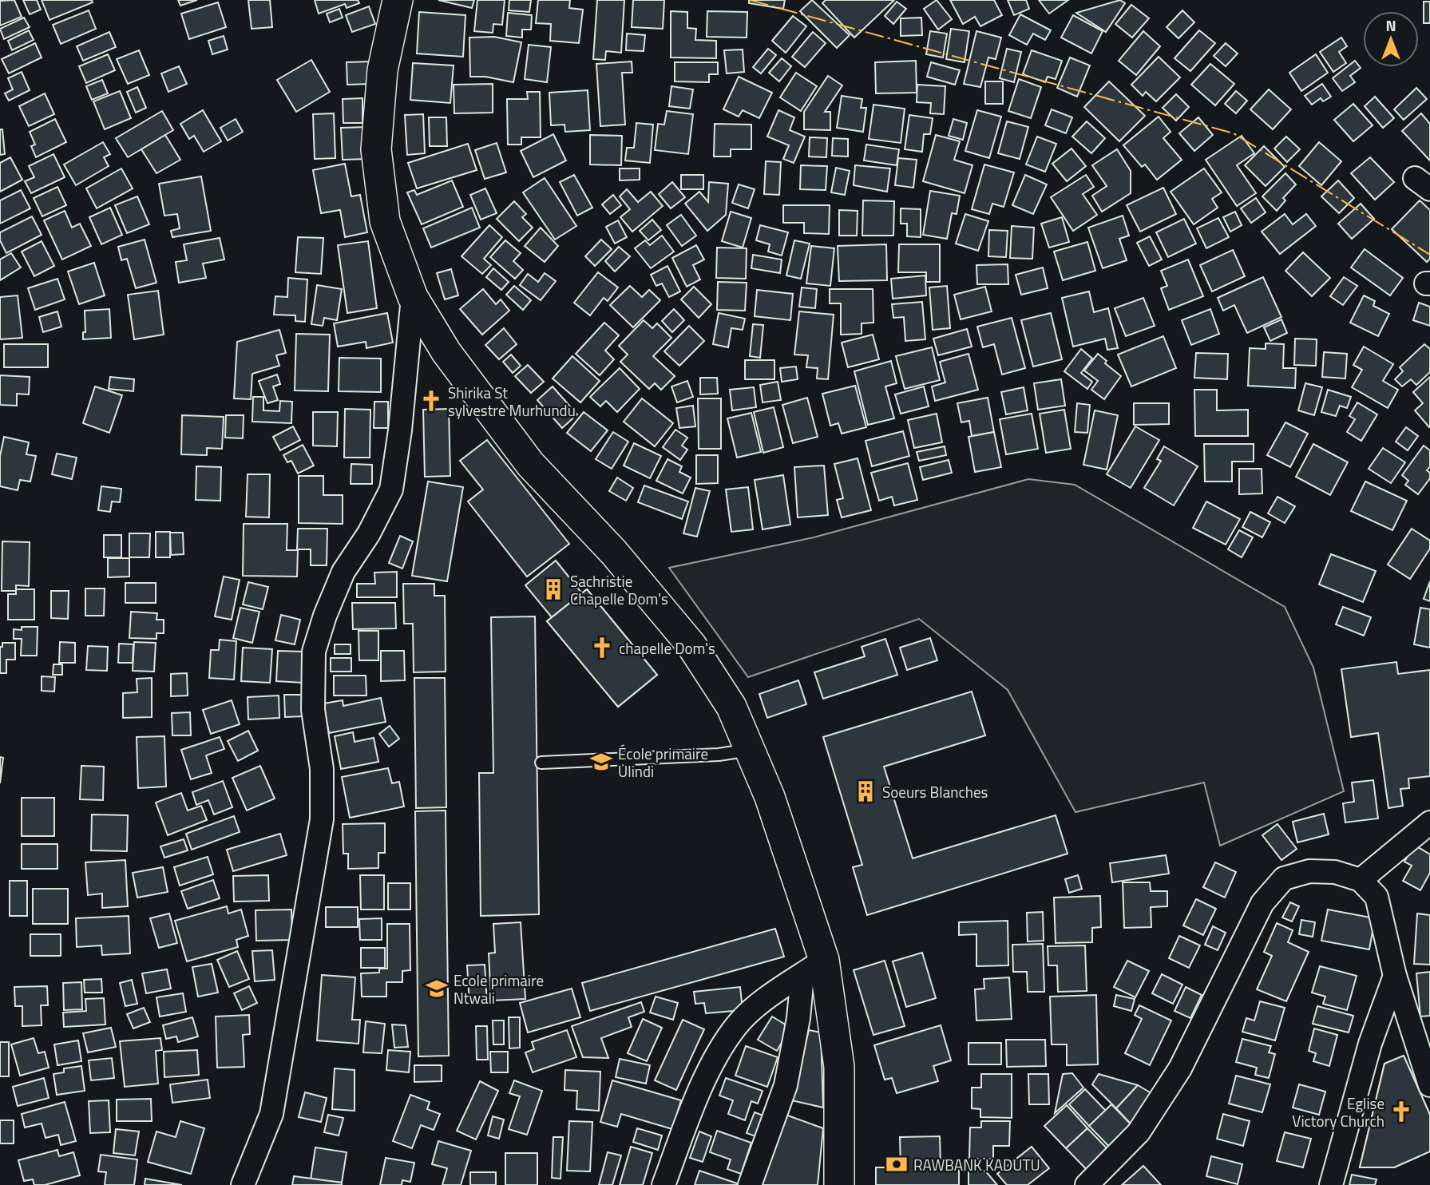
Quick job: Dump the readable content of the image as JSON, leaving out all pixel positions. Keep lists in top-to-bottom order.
{
  "places": {
    "church": ["Shirika St sylvestre Murhundu", "chapelle Dom's", "Eglise Victory Church"],
    "building": ["Sachristie Chapelle Dom's", "Soeurs Blanches"],
    "school or university": ["École primaire Ulindi", "Ecole primaire Ntwali"],
    "bank": ["RAWBANK KADUTU"]
  },
  "north": "top"
}
